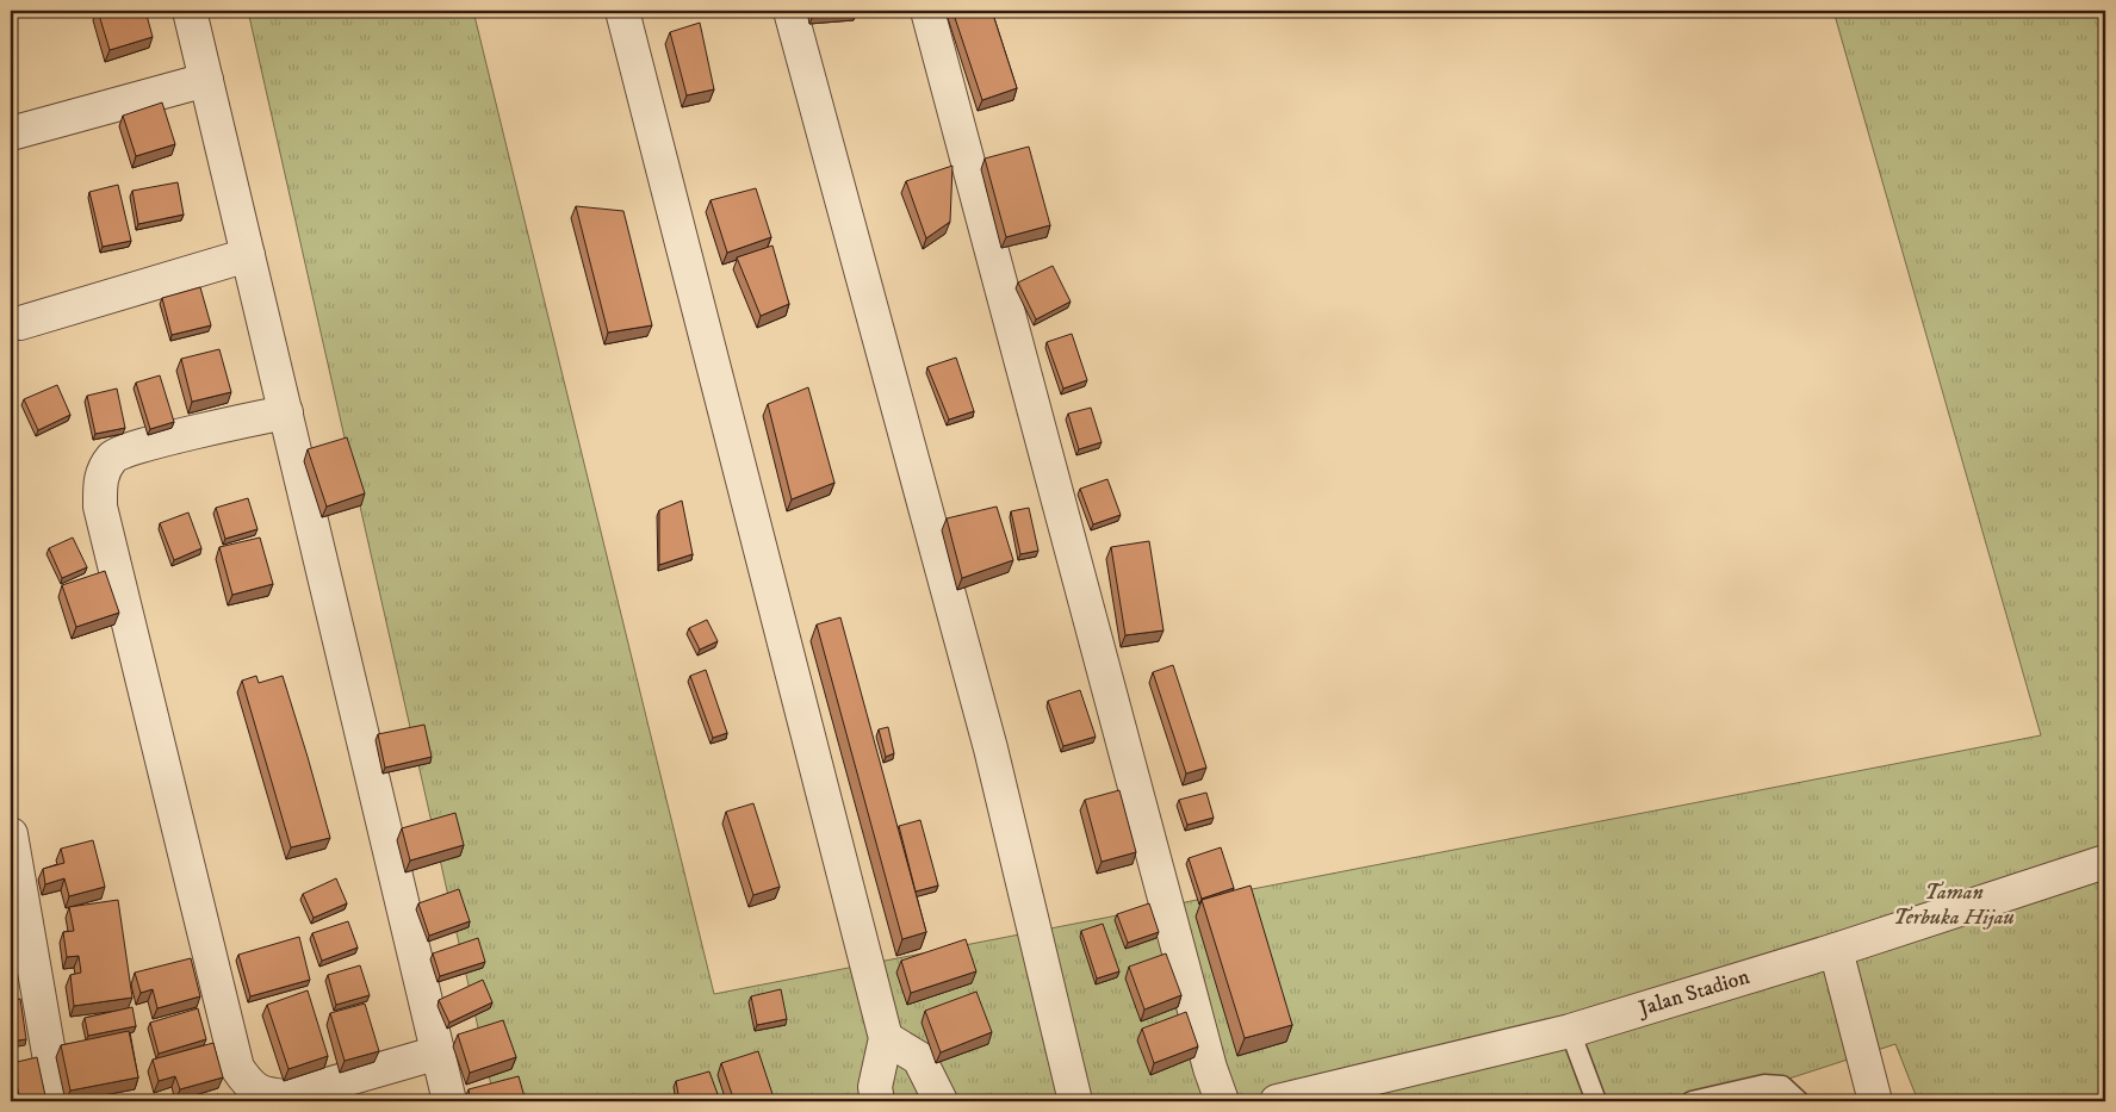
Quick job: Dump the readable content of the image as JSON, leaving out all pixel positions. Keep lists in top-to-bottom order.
{
  "streets": {
    "street": ["Jalan Stadion"]
  },
  "parks": ["Taman Terbuka Hijau"]
}
